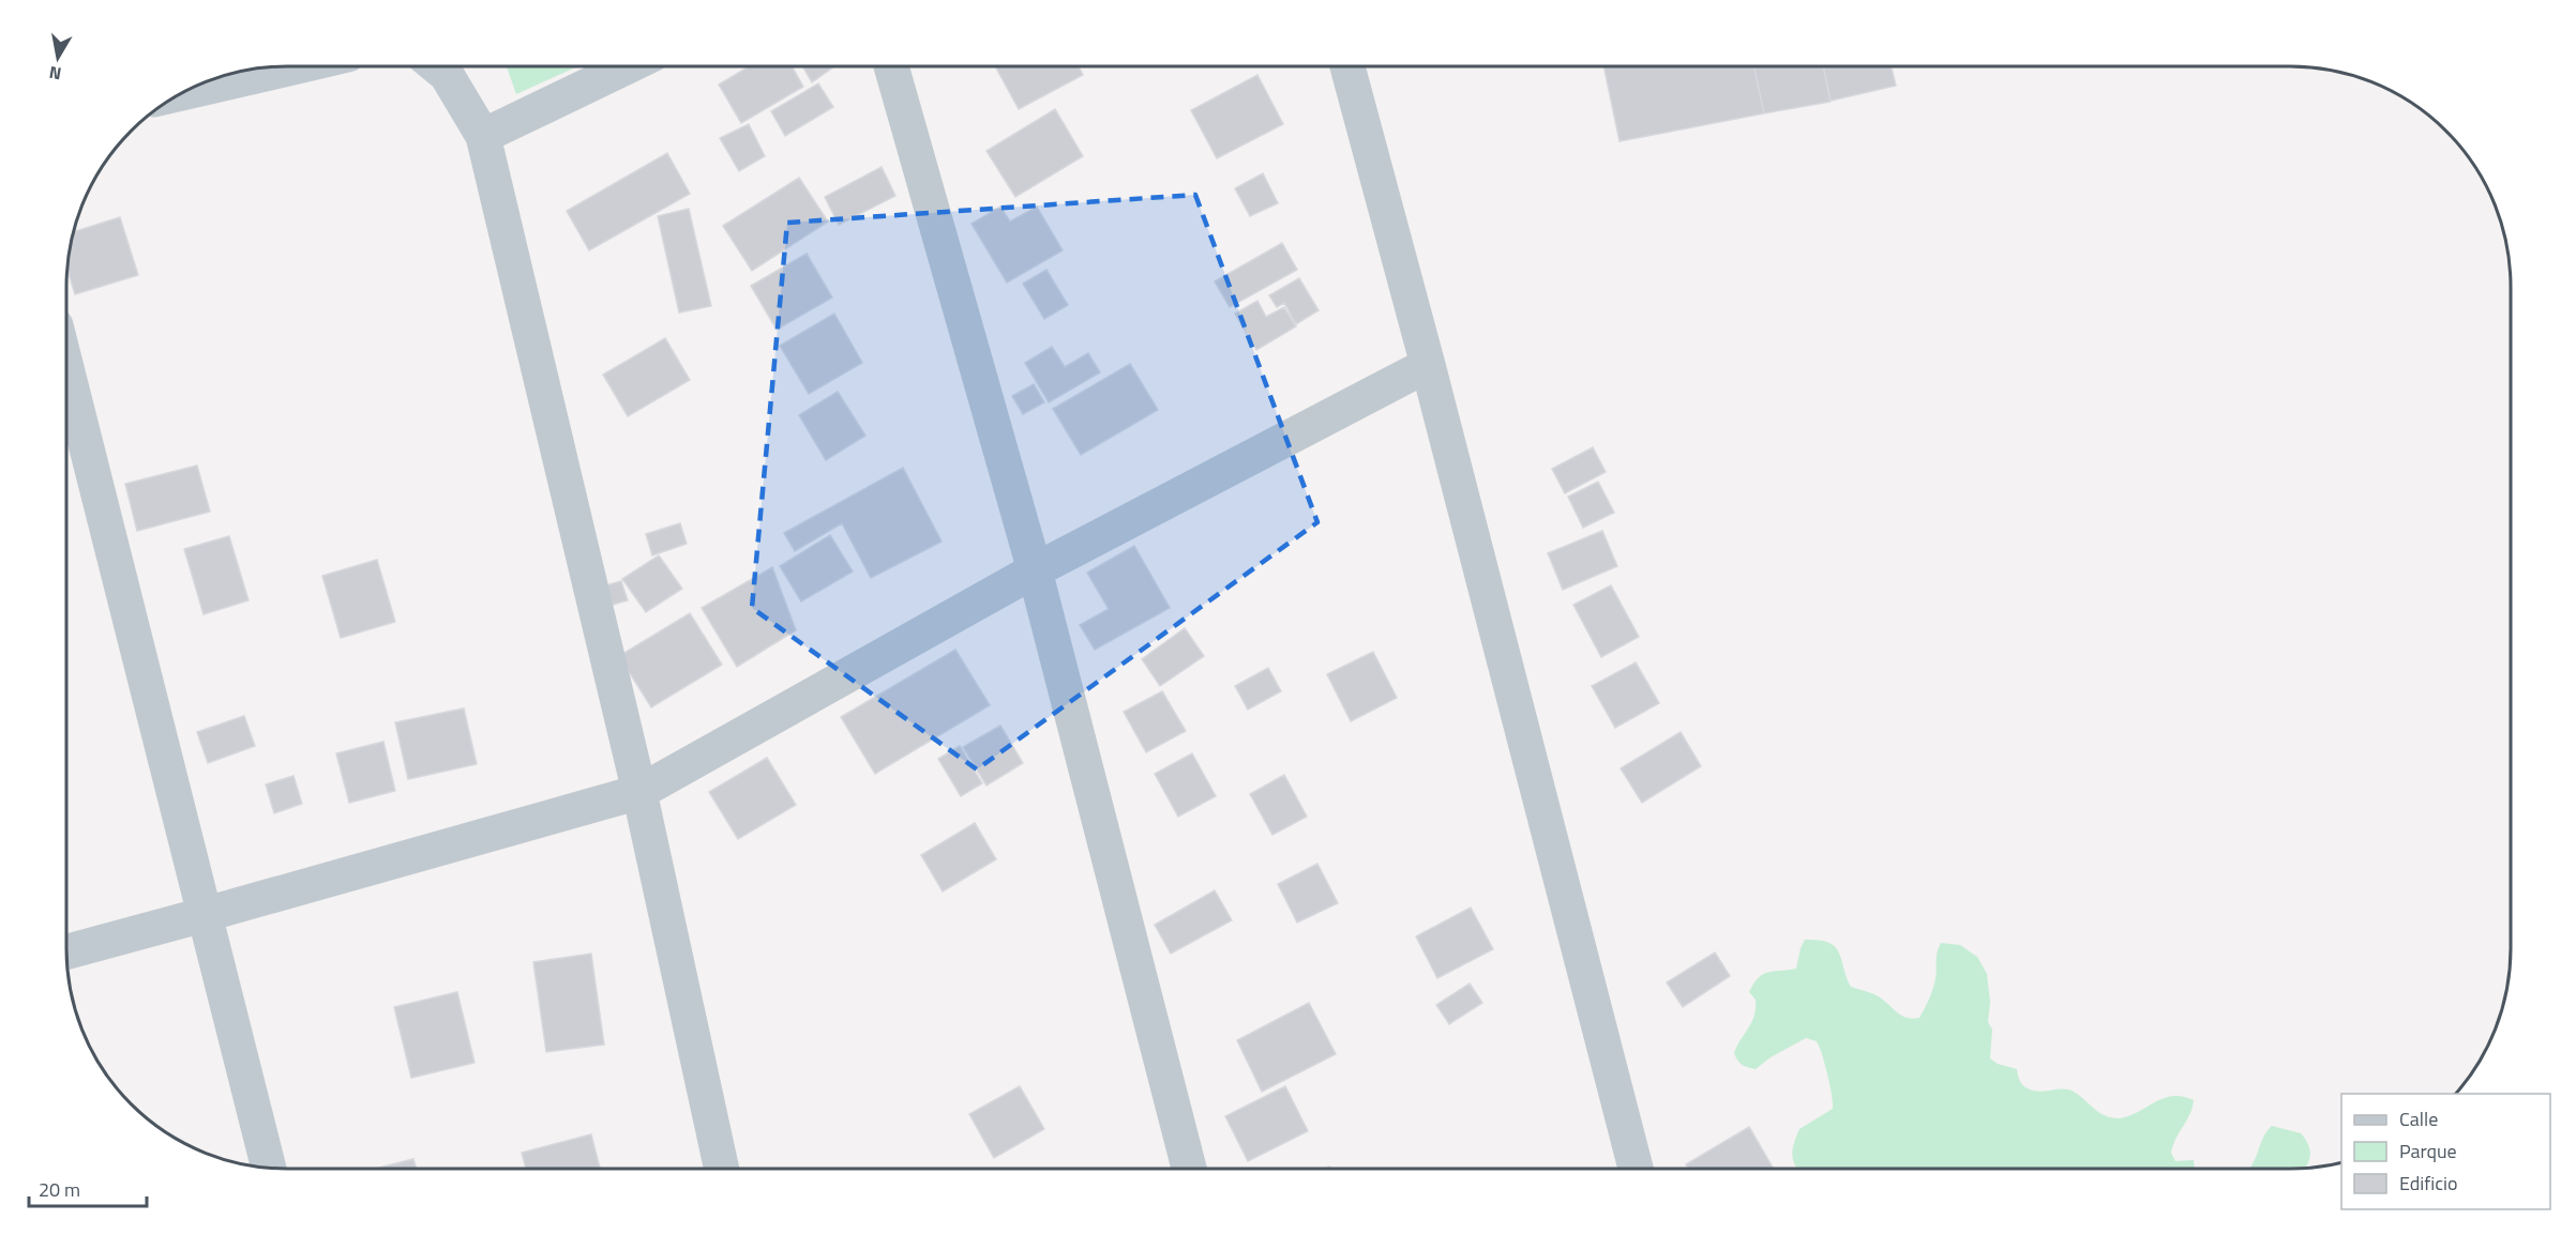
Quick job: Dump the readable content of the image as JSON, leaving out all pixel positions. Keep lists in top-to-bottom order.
{
  "legend": ["Calle", "Parque", "Edificio"],
  "scale_bar": "20 m",
  "north": "bottom"
}
